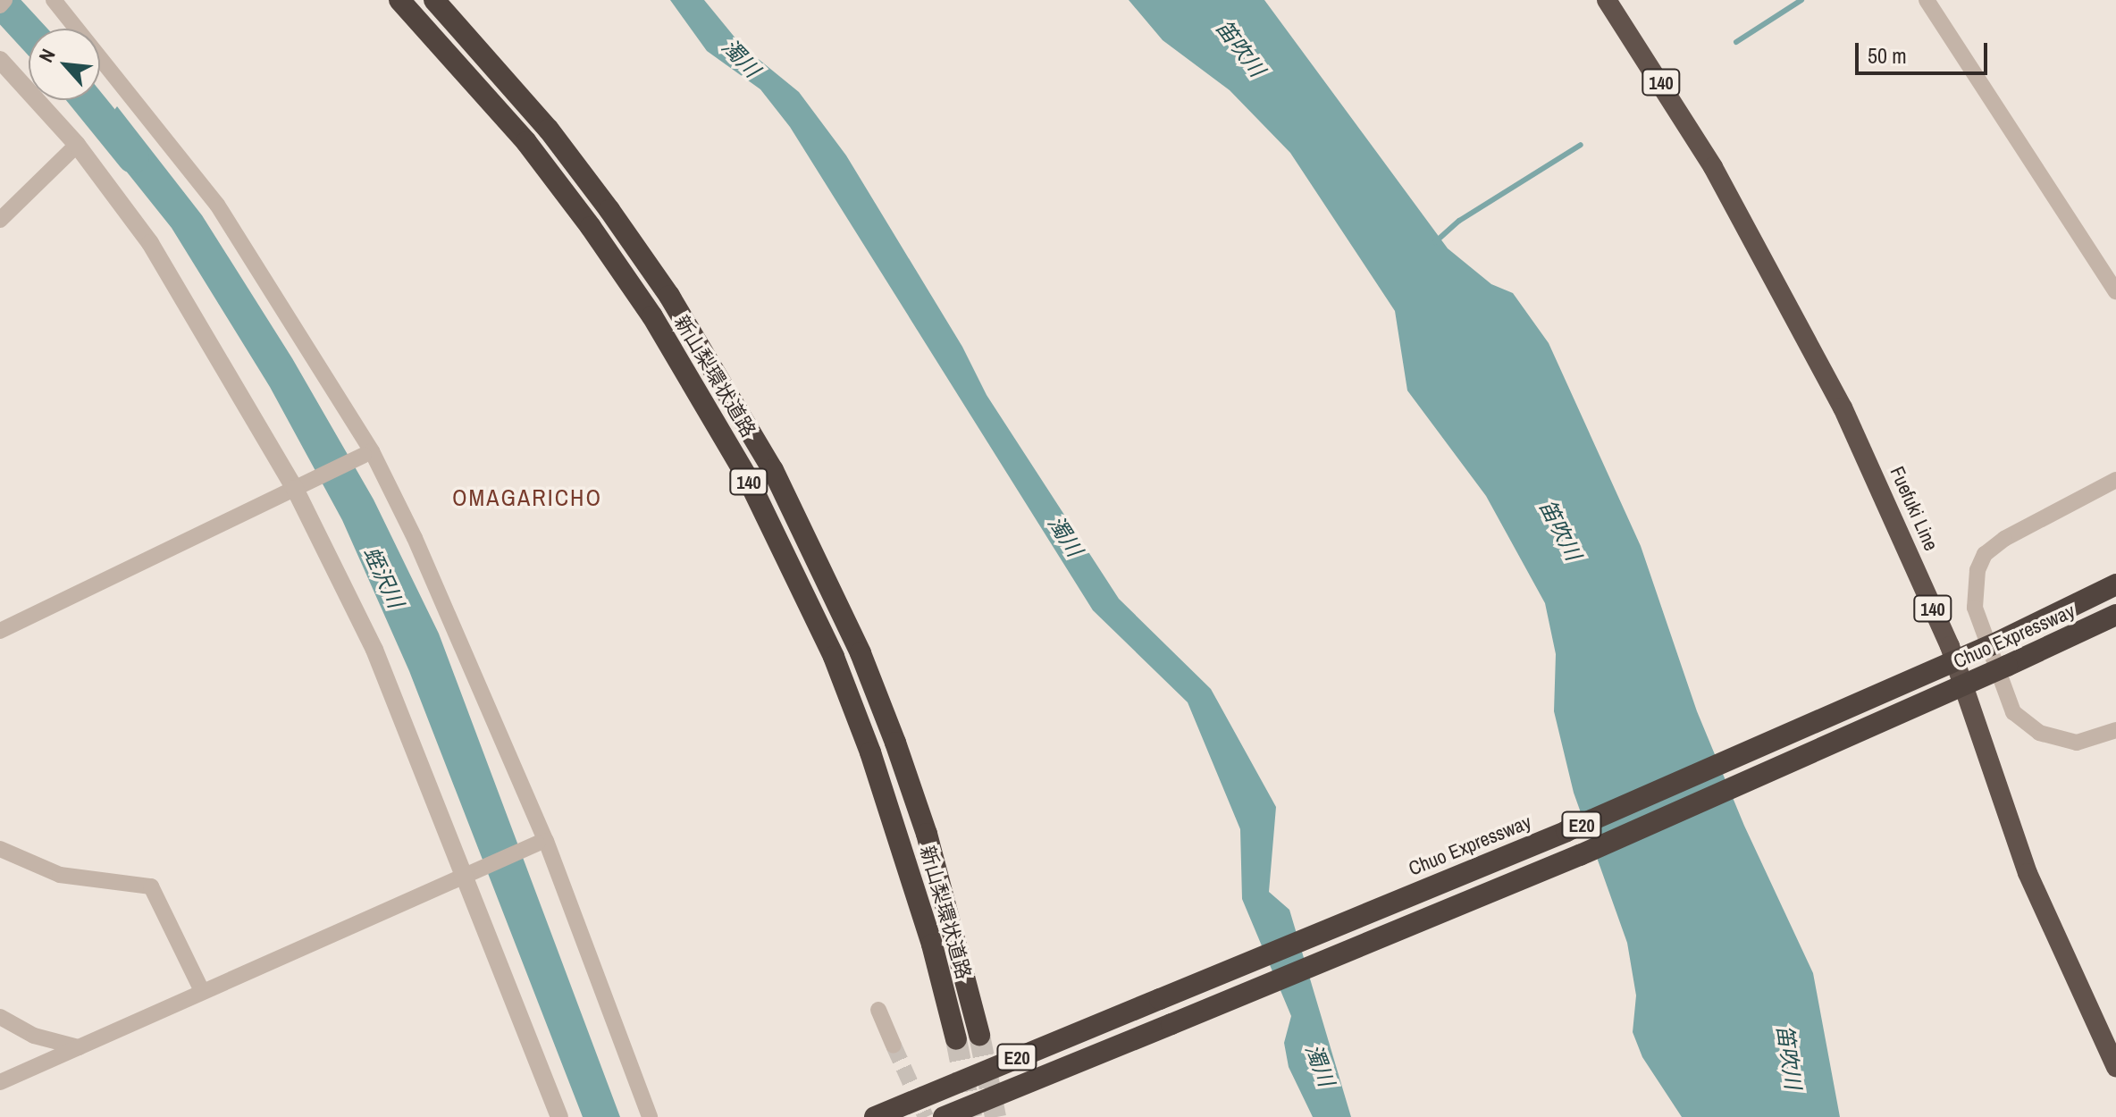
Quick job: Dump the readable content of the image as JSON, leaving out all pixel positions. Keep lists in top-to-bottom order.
{
  "streets": {
    "highway": [
      "140",
      "新山梨環状道路",
      "Fuefuki Line",
      "Chuo Expressway",
      "E20"
    ]
  },
  "districts": ["OMAGARICHO"],
  "water": ["笛吹川", "濁川", "蛭沢川"],
  "scale_bar": "50 m",
  "north": "top left"
}
